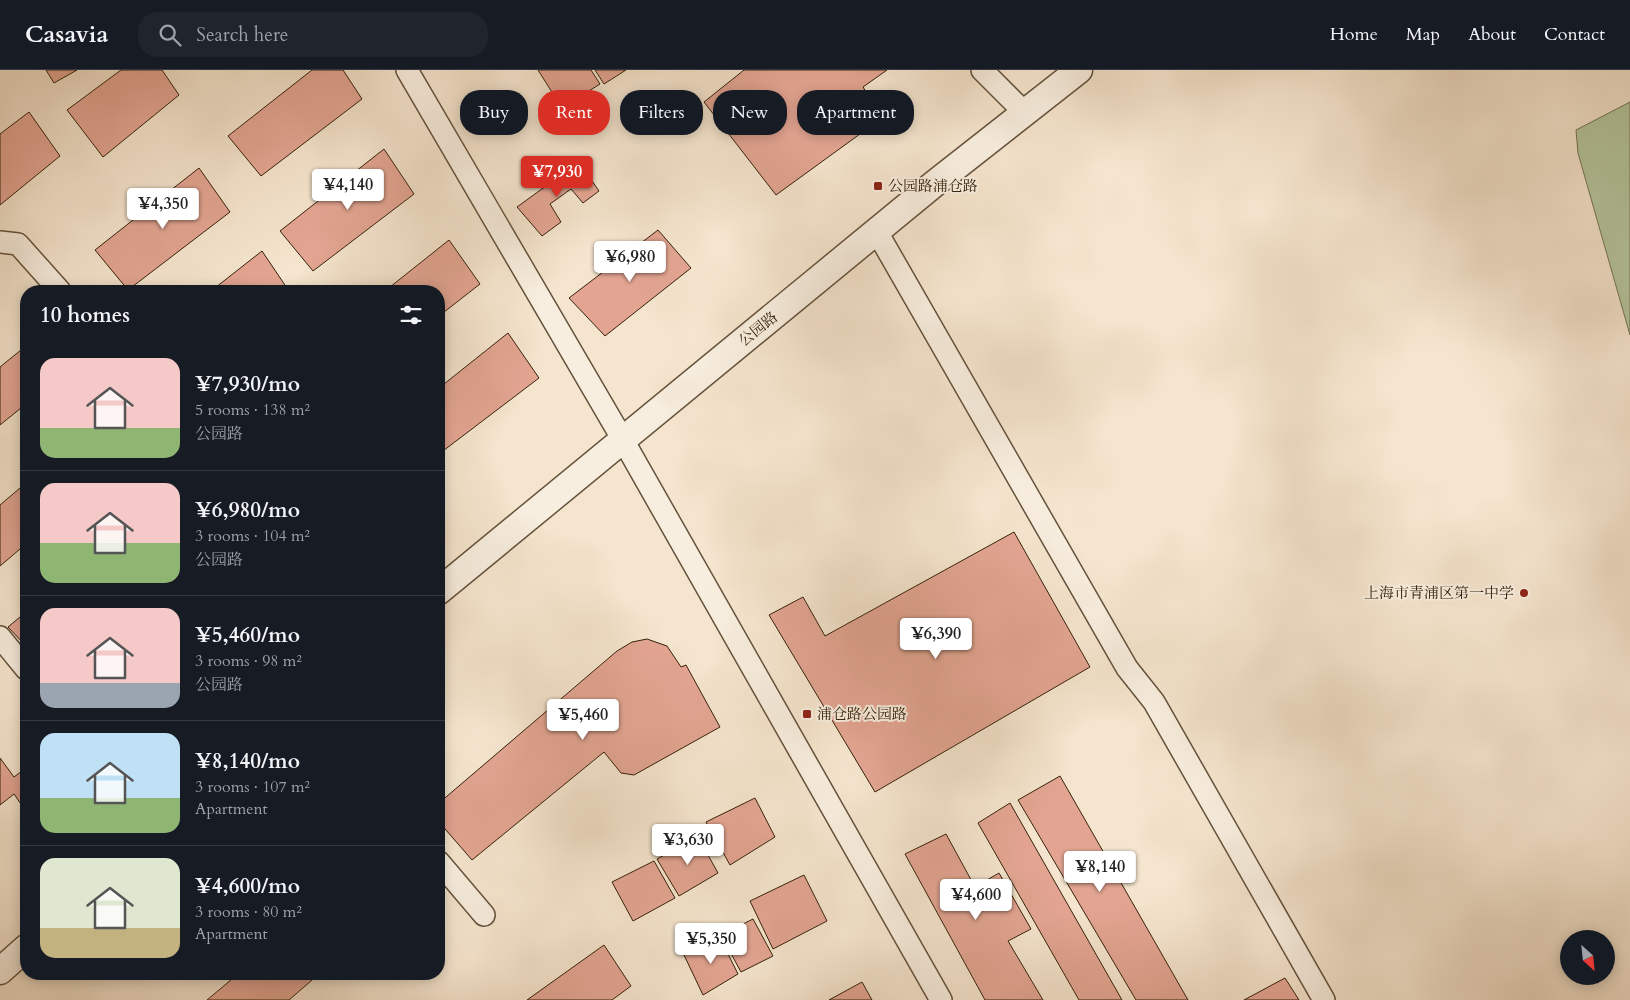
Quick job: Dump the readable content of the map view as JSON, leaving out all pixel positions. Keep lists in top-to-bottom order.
{
  "streets": {
    "street": ["公园路"]
  },
  "places": {
    "transit": ["公园路浦仓路", "浦仓路公园路"],
    "other": ["上海市青浦区第一中学"]
  },
  "north": "bottom right",
  "page": {
    "header": "Casavia",
    "search": "Search here",
    "nav": [
      "Home",
      "Map",
      "About",
      "Contact"
    ],
    "chip": [
      "Buy",
      "Rent",
      "Filters",
      "New",
      "Apartment"
    ],
    "price": [
      "¥7,930",
      "¥4,140",
      "¥4,350",
      "¥6,980",
      "¥6,390",
      "¥5,460",
      "¥3,630",
      "¥8,140",
      "¥4,600",
      "¥5,350"
    ],
    "heading": "10 homes",
    "list": [
      {
        "name": "¥7,930/mo",
        "note": "5 rooms · 138 m² · 公园路"
      },
      {
        "name": "¥6,980/mo",
        "note": "3 rooms · 104 m² · 公园路"
      },
      {
        "name": "¥5,460/mo",
        "note": "3 rooms · 98 m² · 公园路"
      },
      {
        "name": "¥8,140/mo",
        "note": "3 rooms · 107 m² · Apartment"
      },
      {
        "name": "¥4,600/mo",
        "note": "3 rooms · 80 m² · Apartment"
      }
    ]
  }
}
